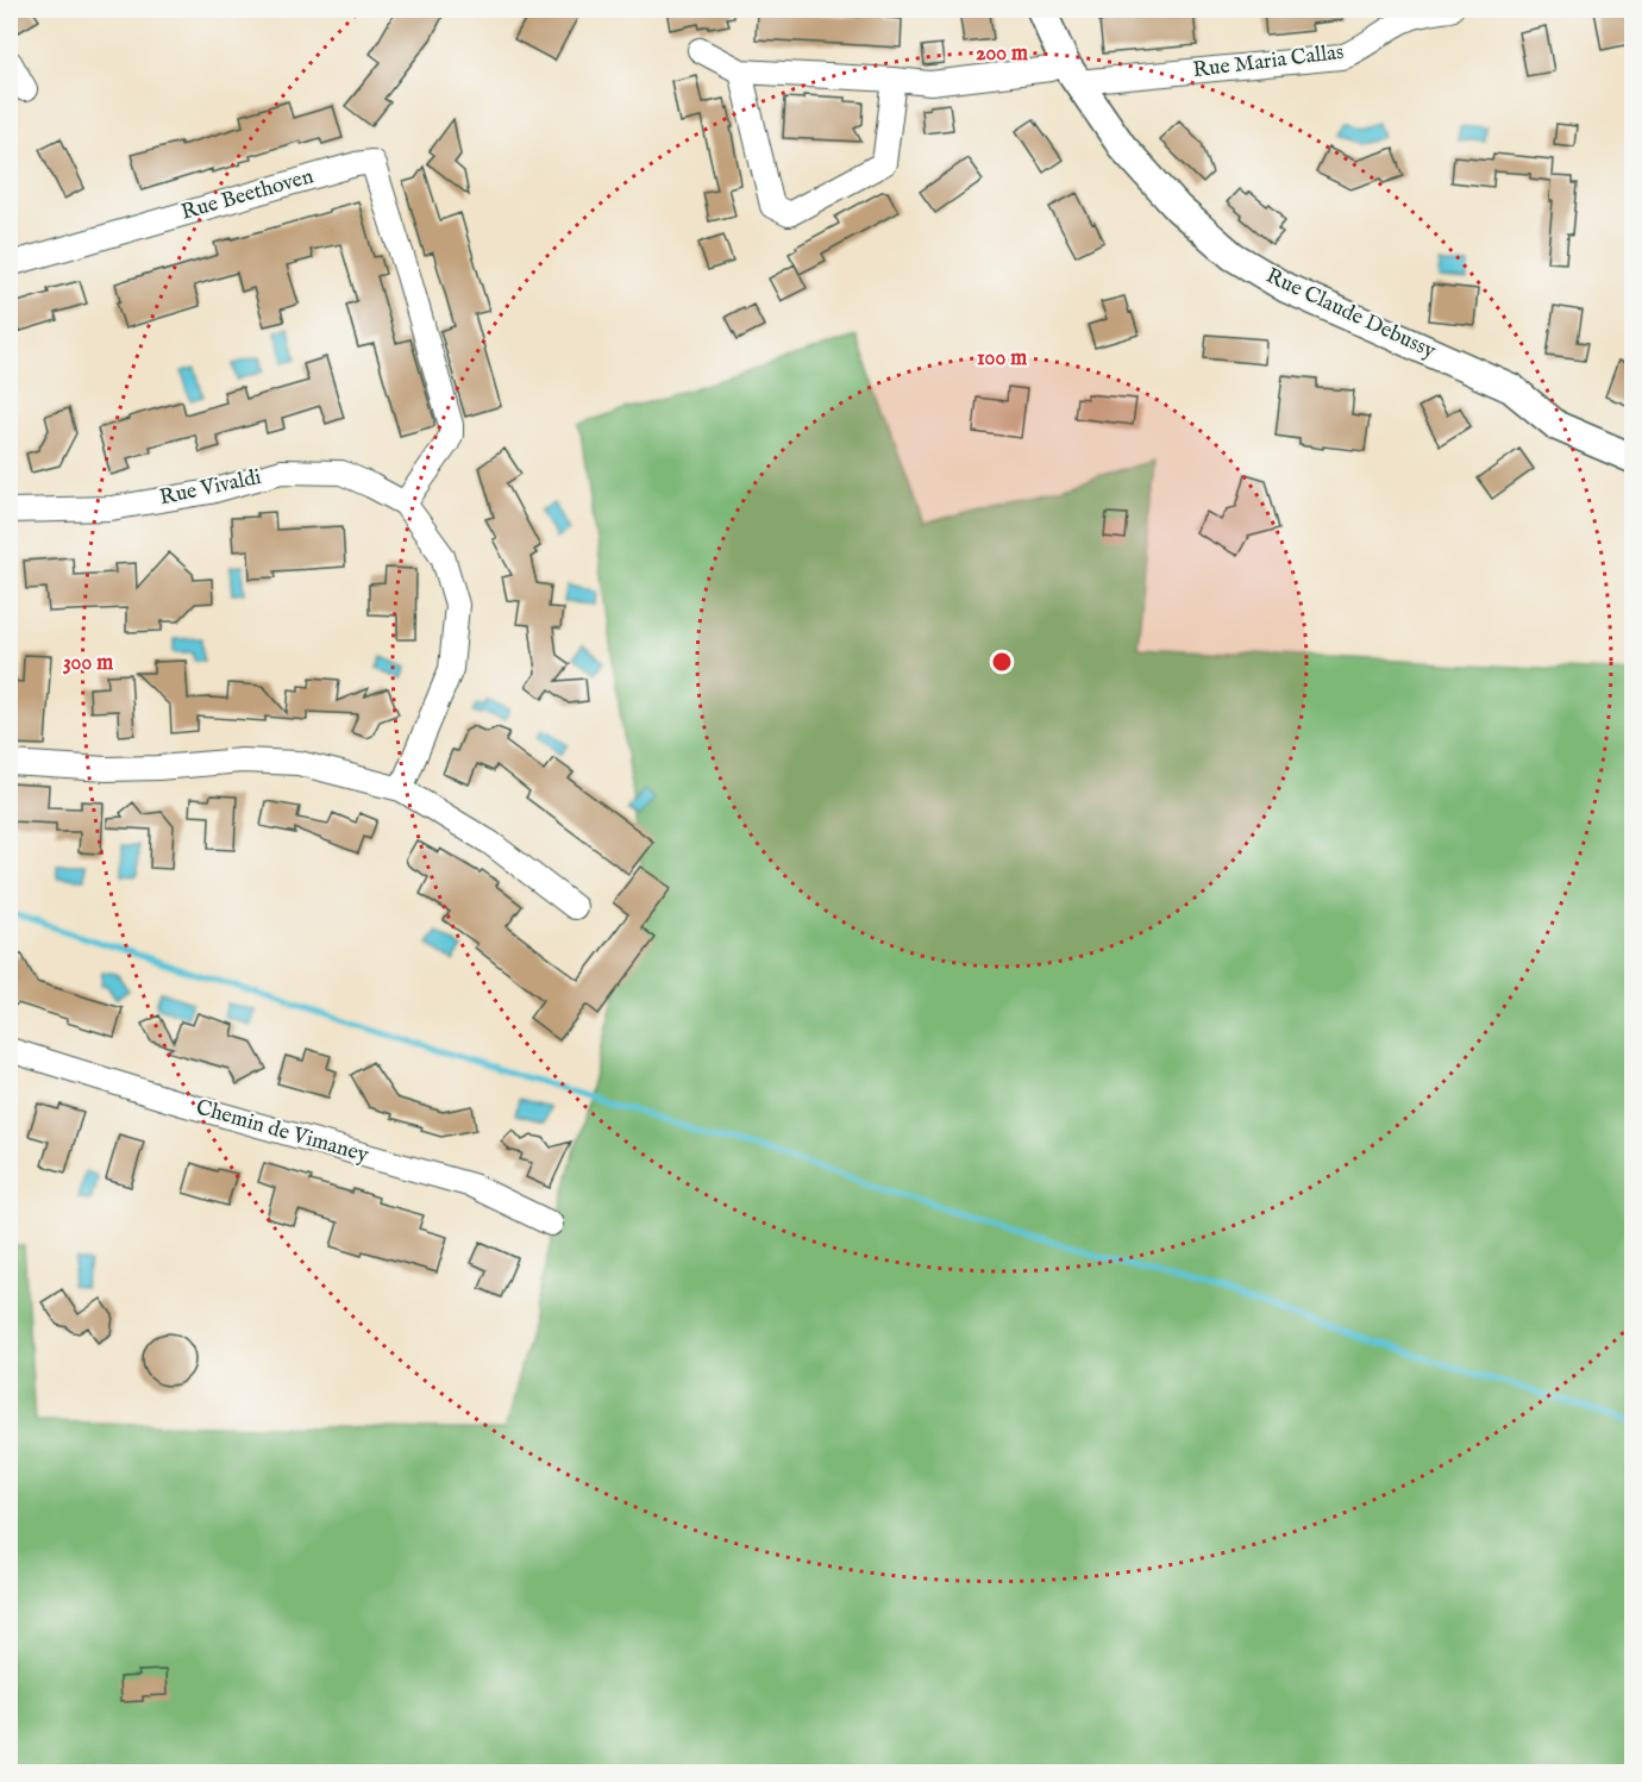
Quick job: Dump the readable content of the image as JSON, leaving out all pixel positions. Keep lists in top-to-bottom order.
{
  "streets": {
    "street": [
      "Rue Maria Callas",
      "Rue Beethoven",
      "Rue Claude Debussy",
      "Rue Vivaldi",
      "Chemin de Vimaney"
    ]
  },
  "crossings": [
    ["Rue Maria Callas", "Rue Claude Debussy"],
    ["Rue Beethoven", "Rue Vivaldi"]
  ],
  "rings": ["200 m", "100 m", "300 m"]
}
